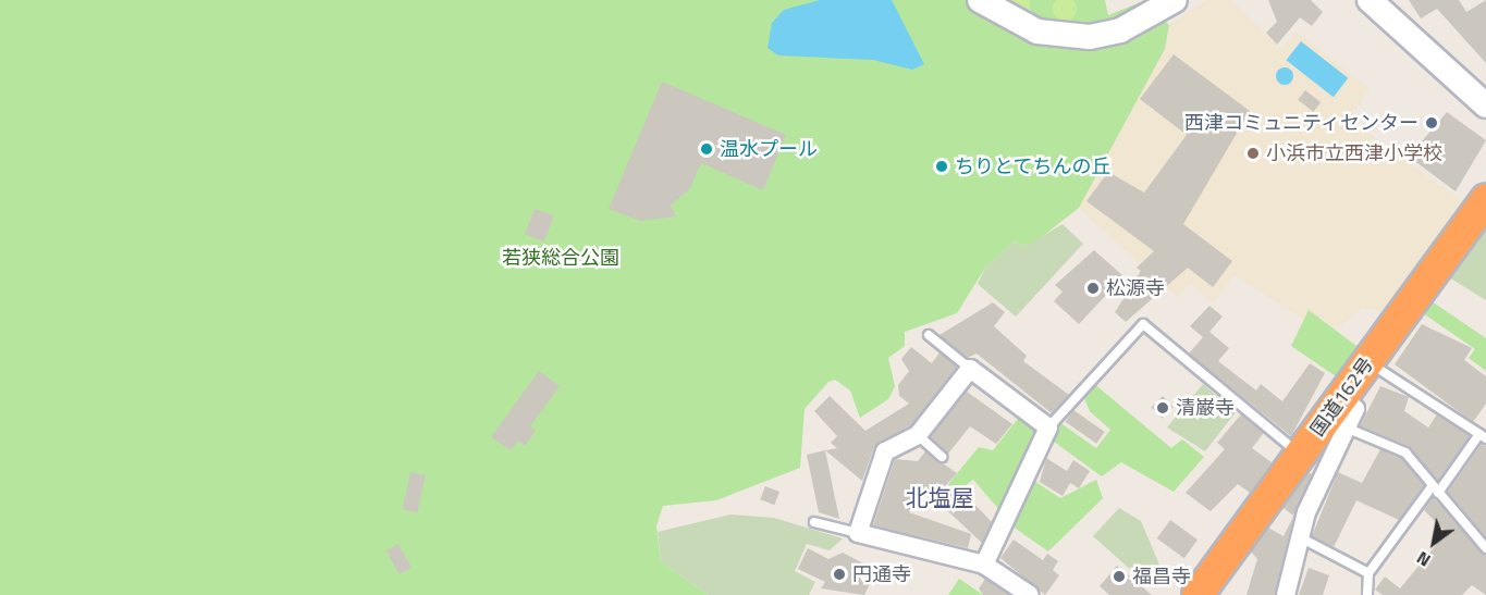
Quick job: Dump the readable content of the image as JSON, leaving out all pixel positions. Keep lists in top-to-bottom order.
{
  "streets": {
    "highway": ["国道162号"]
  },
  "districts": ["北塩屋"],
  "parks": ["若狭総合公園"],
  "places": [
    "西津コミュニティセンター",
    "温水プール",
    "小浜市立西津小学校",
    "ちりとてちんの丘",
    "松源寺",
    "清巌寺",
    "円通寺",
    "福昌寺"
  ],
  "north": "bottom left"
}
